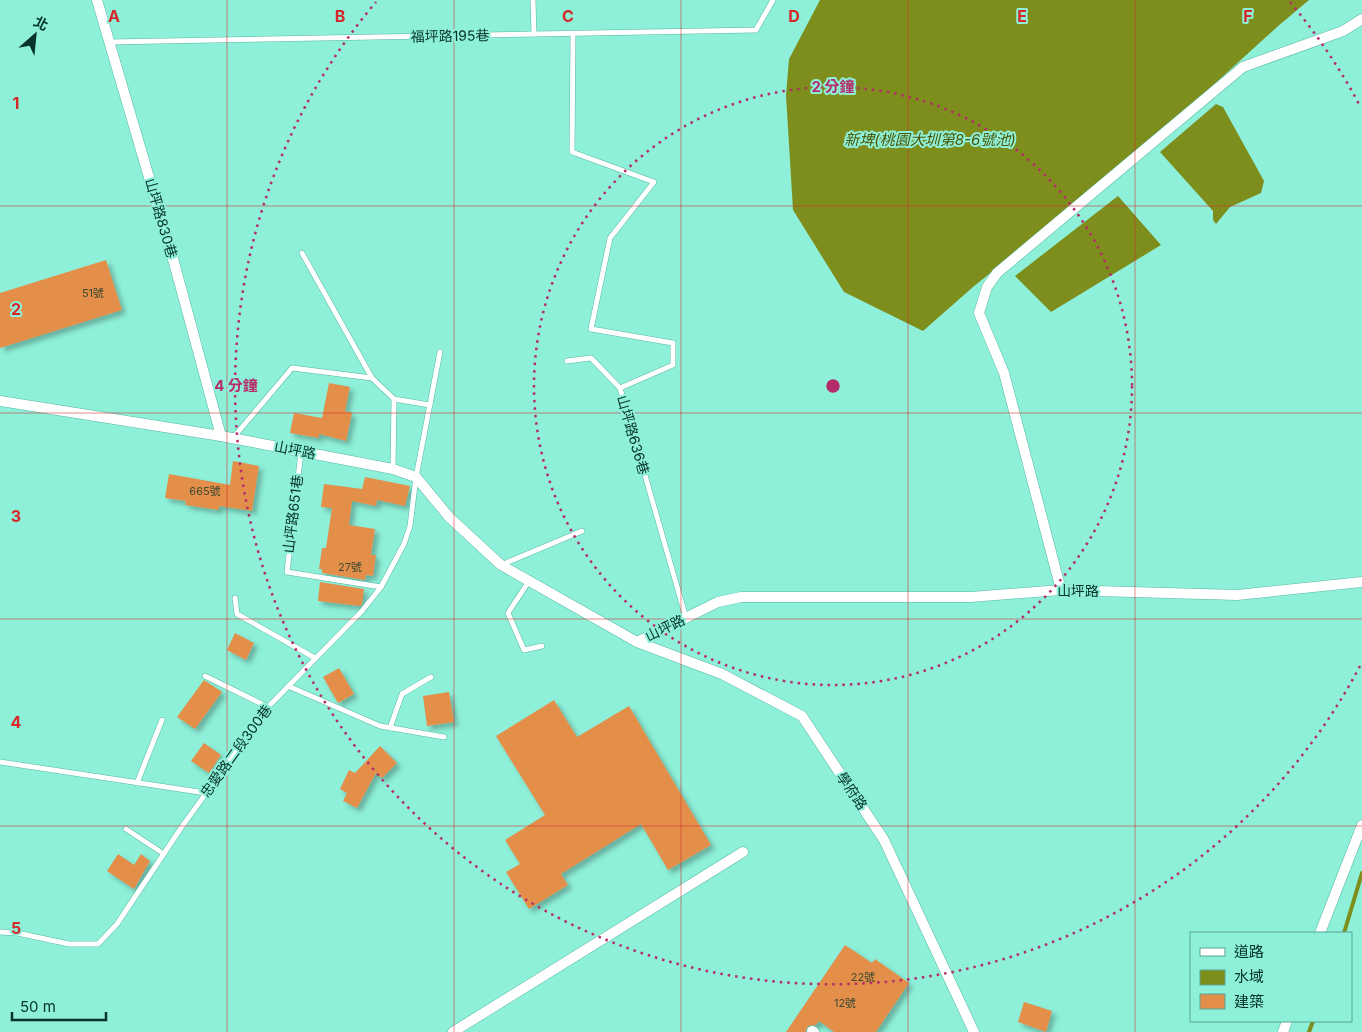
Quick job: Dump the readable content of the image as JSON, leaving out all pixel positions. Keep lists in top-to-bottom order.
{
  "streets": {
    "street": ["山坪路830巷", "山坪路", "學府路"],
    "lane": [
      "福坪路195巷",
      "山坪路636巷",
      "山坪路651巷",
      "忠愛路二段300巷"
    ]
  },
  "crossings": [
    ["福坪路195巷", "山坪路830巷"],
    ["福坪路195巷", "山坪路636巷"],
    ["山坪路830巷", "山坪路"],
    ["山坪路636巷", "山坪路"],
    ["山坪路", "山坪路651巷"],
    ["山坪路", "忠愛路二段300巷"],
    ["山坪路", "學府路"],
    ["山坪路651巷", "忠愛路二段300巷"]
  ],
  "water": ["新埤(桃園大圳第8-6號池)"],
  "house_numbers": [
    "51號",
    "665號",
    "27號",
    "22號",
    "12號"
  ],
  "legend": ["道路", "水域", "建築"],
  "scale_bar": "50 m",
  "north": "top right",
  "grid": {
    "columns": [
      "A",
      "B",
      "C",
      "D",
      "E",
      "F"
    ],
    "rows": [
      "1",
      "2",
      "3",
      "4",
      "5"
    ]
  },
  "rings": ["2 分鐘", "4 分鐘"]
}
